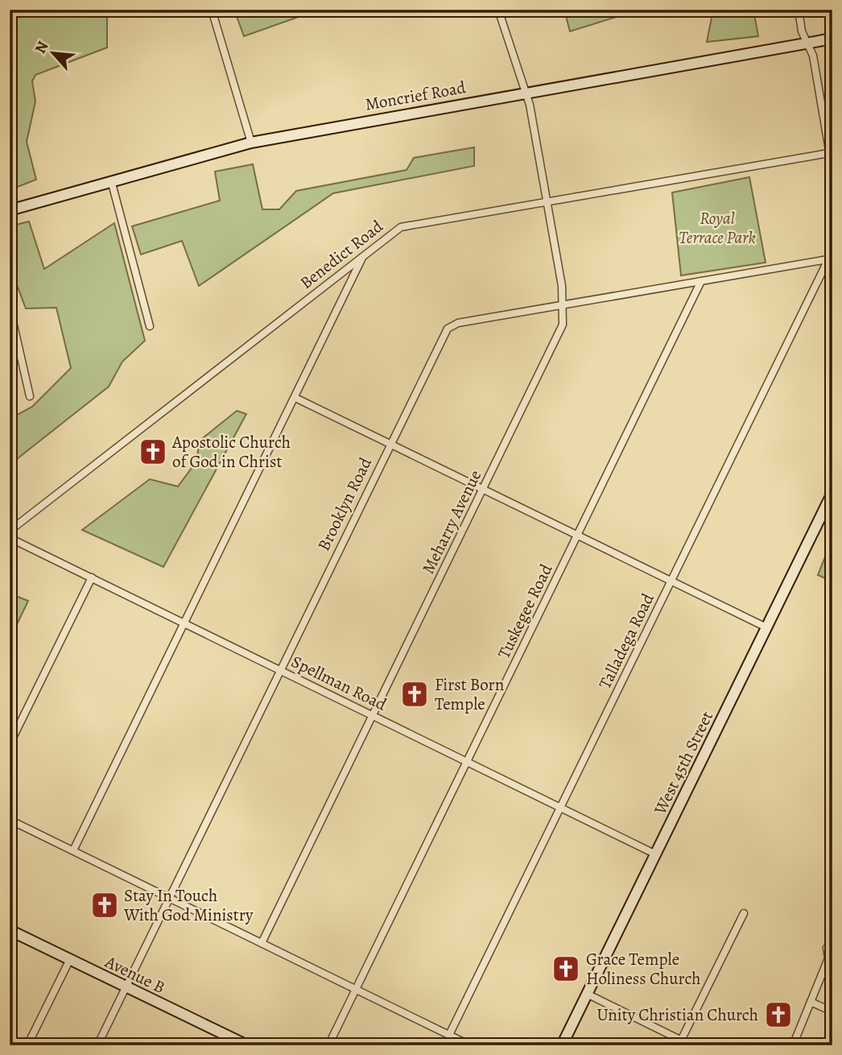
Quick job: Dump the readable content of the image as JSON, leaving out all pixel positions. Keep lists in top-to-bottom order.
{
  "streets": {
    "main road": ["Moncrief Road", "West 45th Street", "Avenue B"],
    "street": [
      "Benedict Road",
      "Brooklyn Road",
      "Meharry Avenue",
      "Tuskegee Road",
      "Talladega Road",
      "Spellman Road"
    ]
  },
  "crossings": [
    ["Moncrief Road", "Meharry Avenue"],
    ["Benedict Road", "Meharry Avenue"],
    ["Brooklyn Road", "Meharry Avenue"],
    ["Brooklyn Road", "Tuskegee Road"],
    ["Brooklyn Road", "Talladega Road"],
    ["Brooklyn Road", "Spellman Road"],
    ["Brooklyn Road", "Avenue B"],
    ["Meharry Avenue", "Spellman Road"],
    ["Tuskegee Road", "Spellman Road"],
    ["Talladega Road", "Spellman Road"],
    ["Spellman Road", "West 45th Street"]
  ],
  "parks": ["Royal Terrace Park"],
  "places": {
    "church": [
      "Apostolic Church of God in Christ",
      "First Born Temple",
      "Stay In Touch With God Ministry",
      "Grace Temple Holiness Church",
      "Unity Christian Church"
    ]
  },
  "north": "top left"
}
